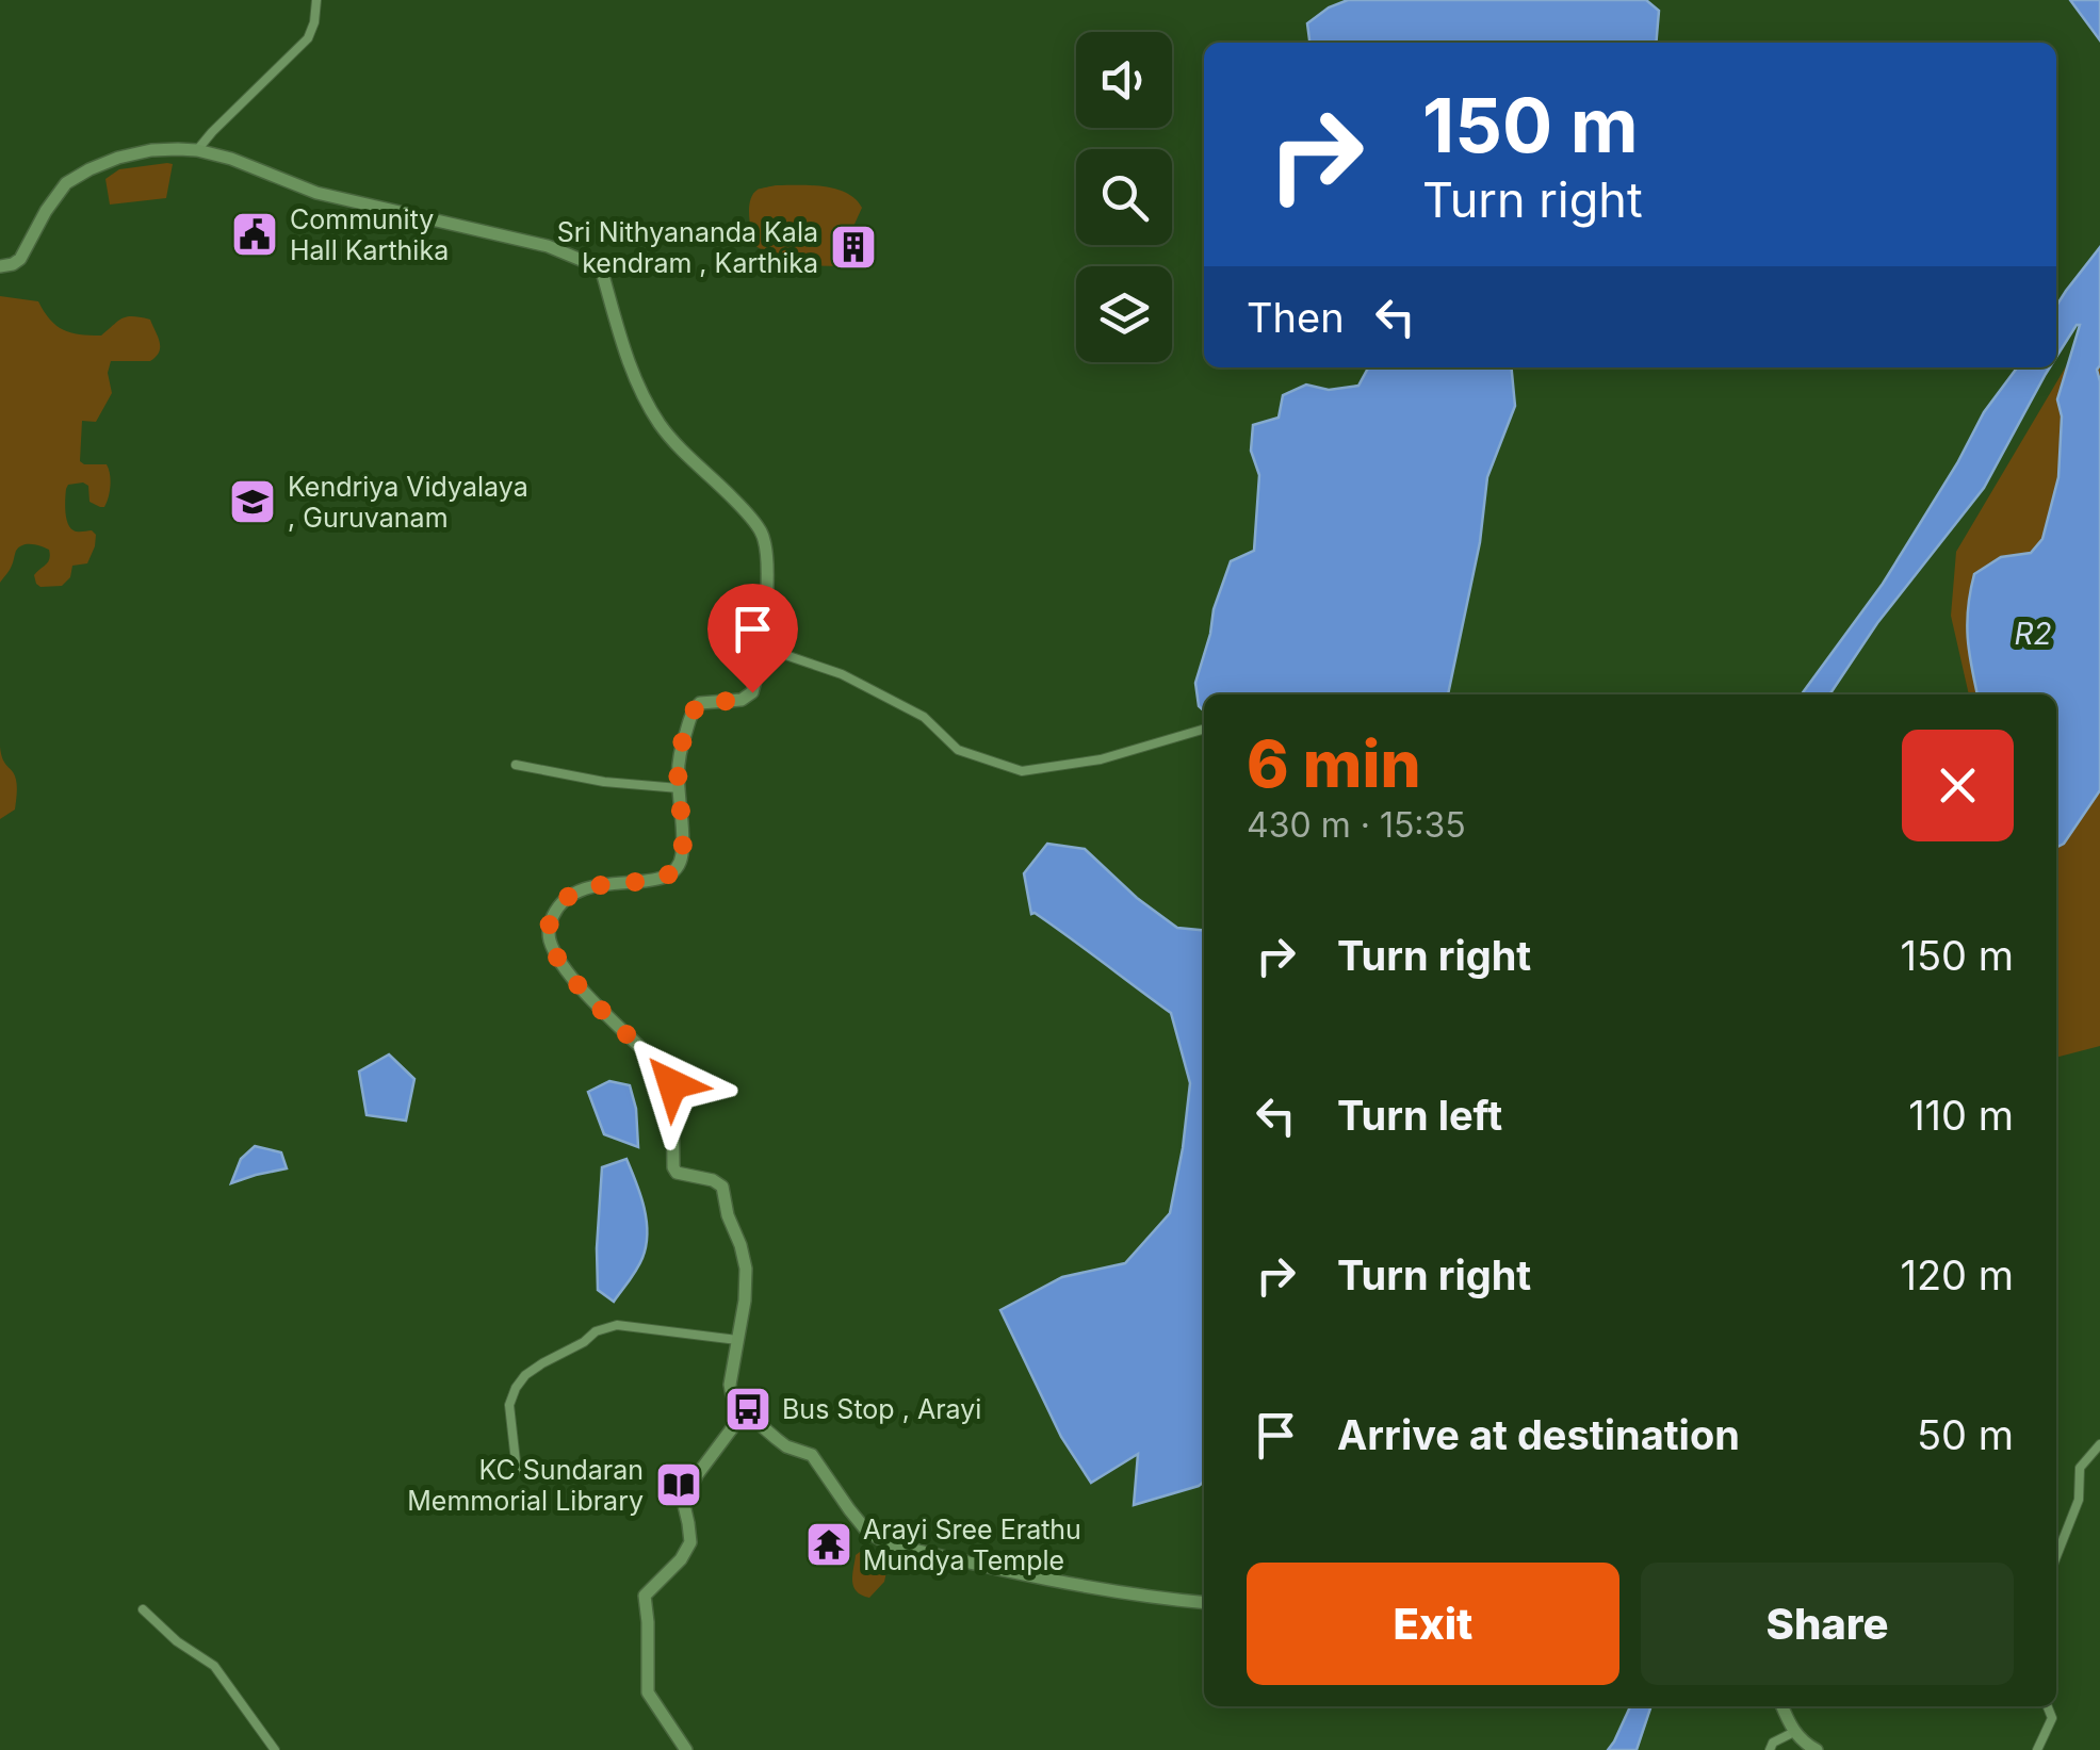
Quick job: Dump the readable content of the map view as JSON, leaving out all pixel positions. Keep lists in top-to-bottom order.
{
  "water": ["R2"],
  "places": {
    "public building": ["Community Hall Karthika"],
    "building": ["Sri Nithyananda Kala kendram , Karthika"],
    "school or university": ["Kendriya Vidyalaya , Guruvanam"],
    "bus stop": ["Bus Stop , Arayi"],
    "library": ["KC Sundaran Memmorial Library"],
    "temple": ["Arayi Sree Erathu Mundya Temple"]
  },
  "page": {
    "turn": ["150 m", "Turn right"],
    "then": "Then",
    "heading": ["6 min", "430 m · 15:35"],
    "list": [
      {
        "name": "Turn right",
        "value": "150 m"
      },
      {
        "name": "Turn left",
        "value": "110 m"
      },
      {
        "name": "Turn right",
        "value": "120 m"
      },
      {
        "name": "Arrive at destination",
        "value": "50 m"
      }
    ],
    "buttons": ["Exit", "Share"]
  }
}
